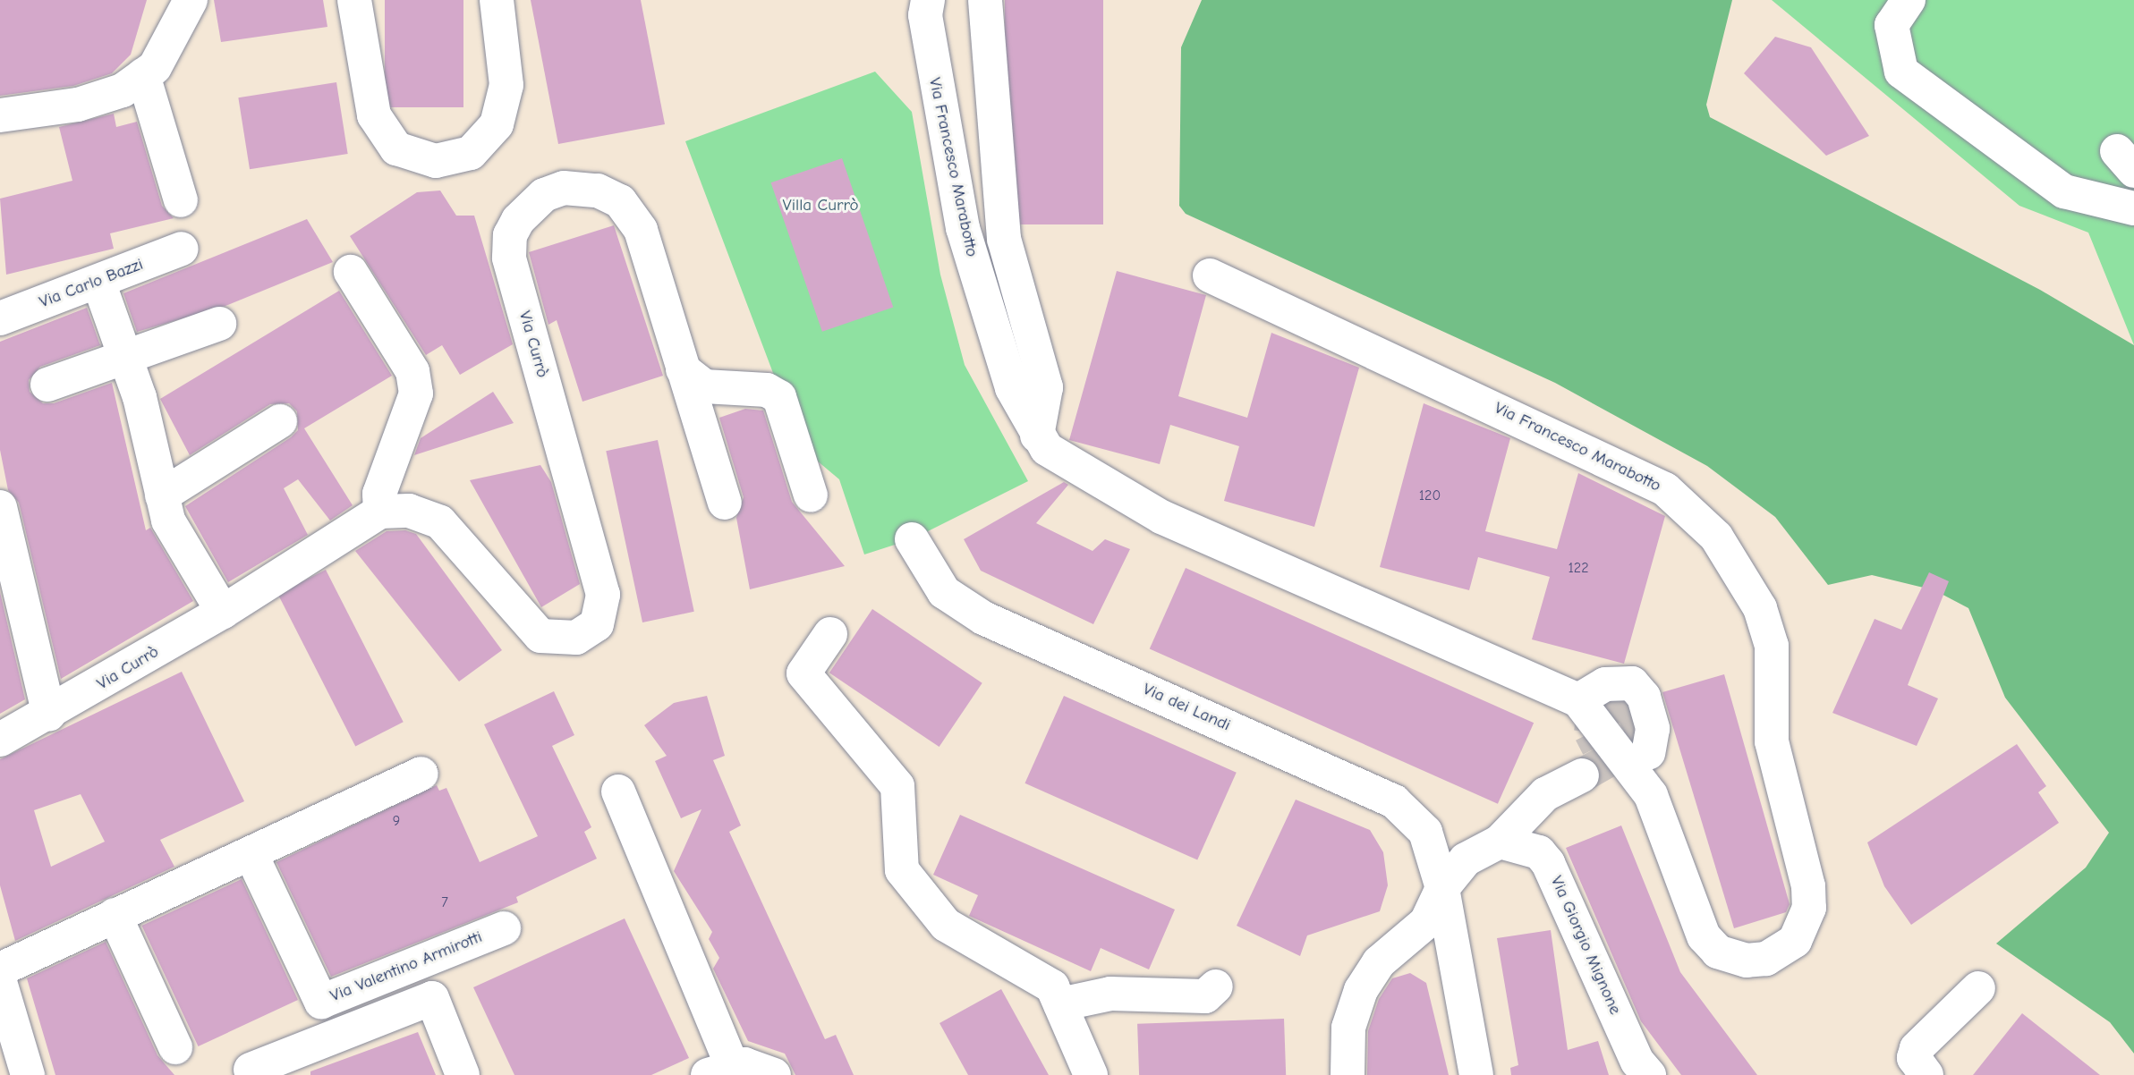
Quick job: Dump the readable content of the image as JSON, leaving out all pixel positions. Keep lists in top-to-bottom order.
{
  "streets": {
    "street": [
      "Via Francesco Marabotto",
      "Via Carlo Bazzi",
      "Via Currò",
      "Via dei Landi",
      "Via Giorgio Mignone",
      "Via Valentino Armirotti"
    ]
  },
  "parks": ["Villa Currò"],
  "house_numbers": [
    "120",
    "122",
    "9",
    "7"
  ]
}
